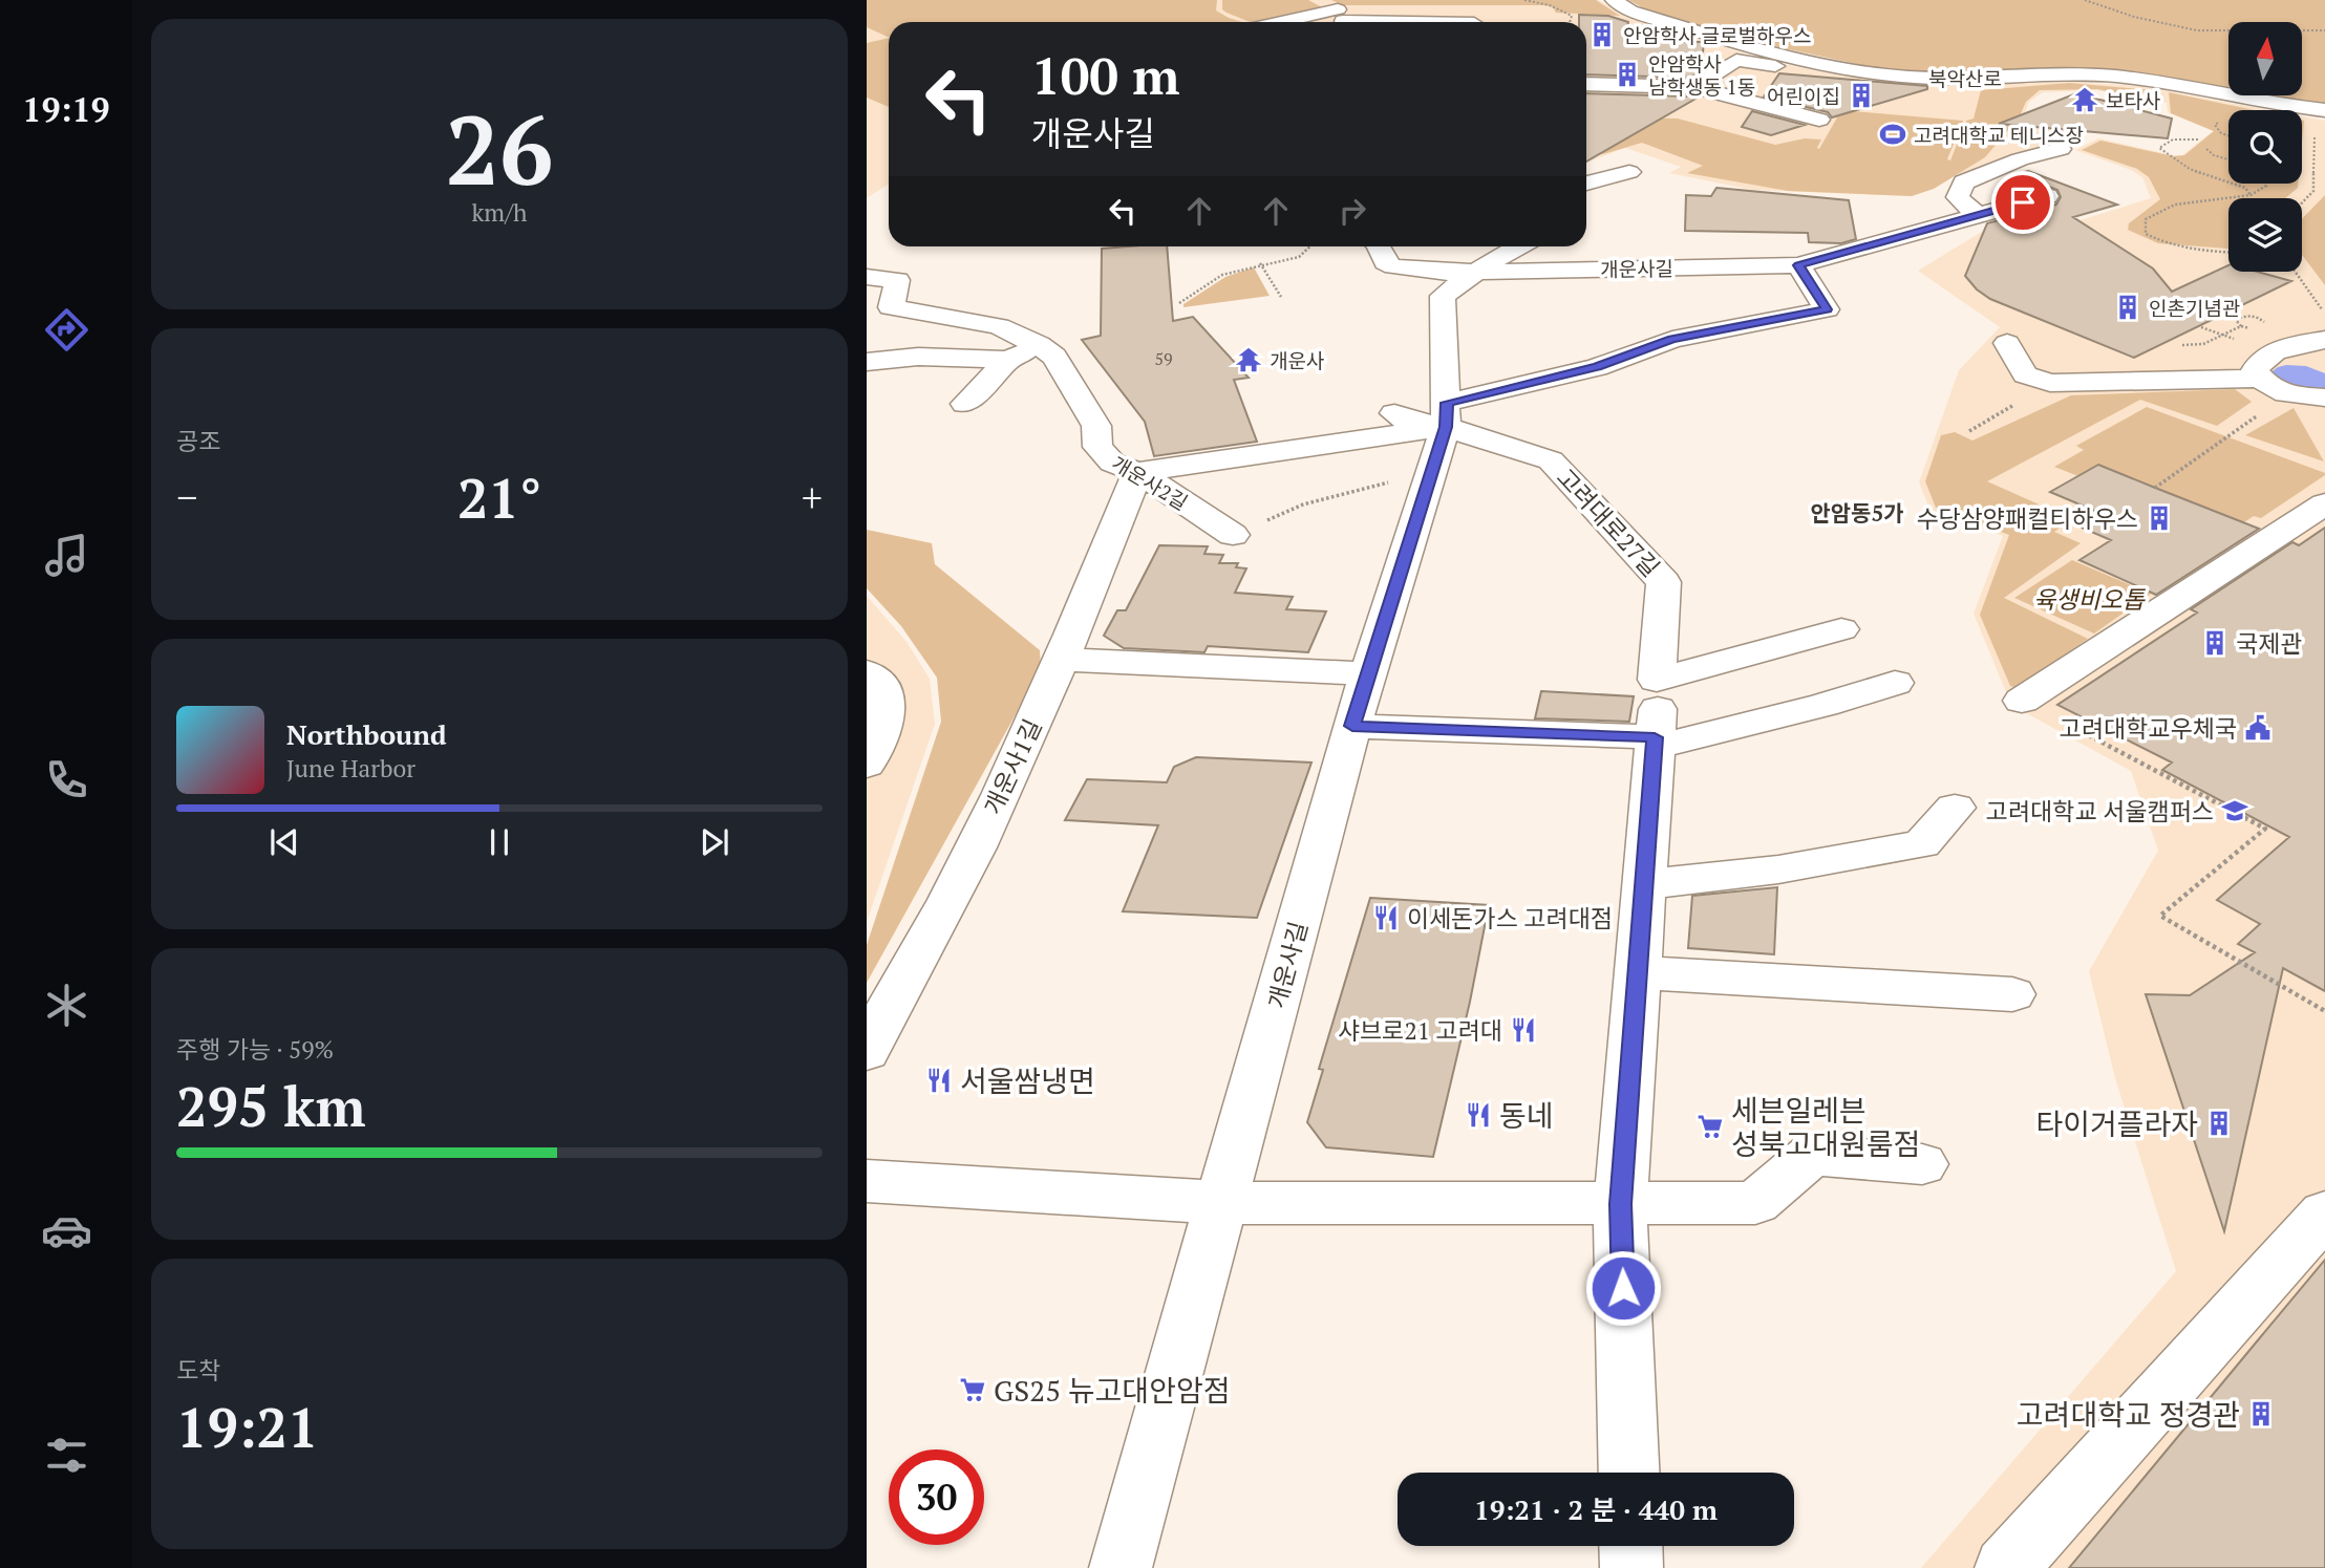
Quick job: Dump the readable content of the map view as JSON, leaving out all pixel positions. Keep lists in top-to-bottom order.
{
  "streets": {
    "street": [
      "북악산로",
      "개운사길",
      "개운사2길",
      "고려대로27길",
      "개운사1길"
    ]
  },
  "crossings": [
    ["개운사길", "고려대로27길"],
    ["개운사2길", "개운사1길"]
  ],
  "districts": ["안암동5가"],
  "parks": ["육생비오톱"],
  "places": {
    "building": [
      "안암학사 글로벌하우스",
      "안암학사 남학생동 1동",
      "어린이집",
      "인촌기념관",
      "수당삼양패컬티하우스",
      "국제관",
      "타이거플라자",
      "고려대학교 정경관"
    ],
    "temple": ["보타사", "개운사"],
    "sports": ["고려대학교 테니스장"],
    "public building": ["고려대학교우체국"],
    "school or university": ["고려대학교 서울캠퍼스"],
    "restaurant": [
      "이세돈가스 고려대점",
      "샤브로21 고려대",
      "서울쌈냉면",
      "동네"
    ],
    "supermarket": ["세븐일레븐 성북고대원룸점", "GS25 뉴고대안암점"]
  },
  "house_numbers": ["59"],
  "north": "top",
  "page": {
    "tabs": "19:19",
    "tile": [
      ["26", "km/h"],
      "공조",
      ["주행 가능 · 59%", "295 km"],
      ["도착", "19:21"]
    ],
    "turn": ["100 m", "개운사길"],
    "heat": ["−", "21°", "+"],
    "song": ["Northbound", "June Harbor"],
    "limit": "30",
    "trip": "19:21 · 2 분 · 440 m"
  }
}
